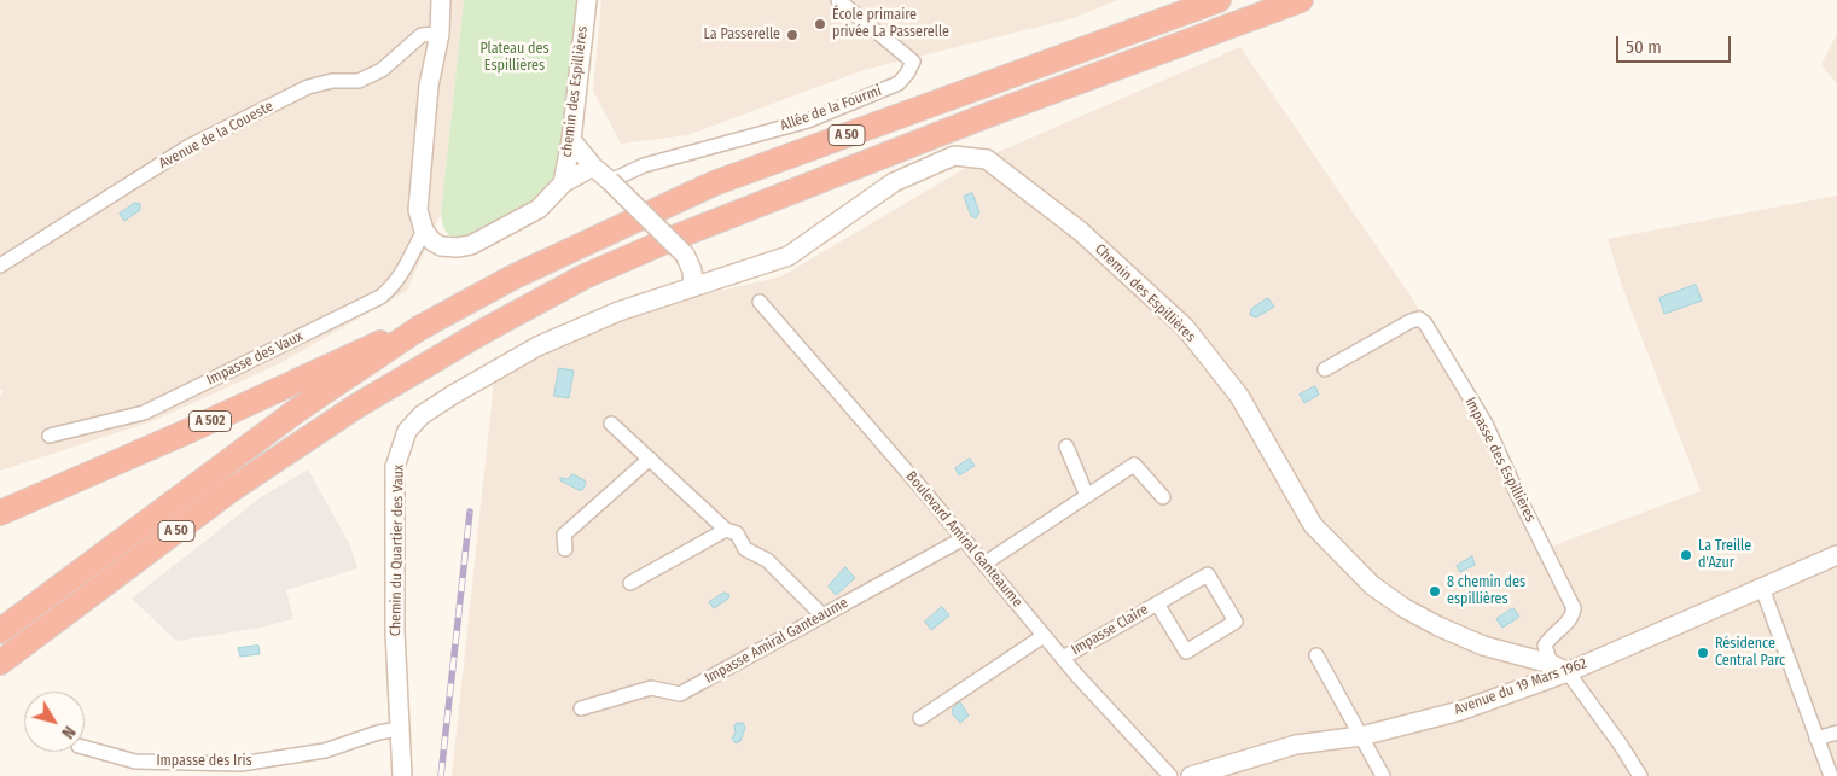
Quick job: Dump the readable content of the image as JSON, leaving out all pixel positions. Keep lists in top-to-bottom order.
{
  "streets": {
    "highway": ["A 50", "A 502"],
    "street": [
      "chemin des Espillières",
      "Allée de la Fourmi",
      "Avenue de la Coueste",
      "Chemin des Espillières",
      "Impasse des Vaux",
      "Impasse des Espillières",
      "Boulevard Amiral Ganteaume",
      "Chemin du Quartier des Vaux",
      "Impasse Claire",
      "Impasse Amiral Ganteaume",
      "Avenue du 19 Mars 1962",
      "Impasse des Iris"
    ]
  },
  "crossings": [
    ["A 50", "A 502"],
    ["Chemin des Espillières", "Impasse des Espillières"],
    ["Chemin des Espillières", "Chemin du Quartier des Vaux"],
    ["Chemin des Espillières", "Avenue du 19 Mars 1962"],
    ["Impasse des Espillières", "Avenue du 19 Mars 1962"],
    ["Boulevard Amiral Ganteaume", "Impasse Claire"],
    ["Boulevard Amiral Ganteaume", "Impasse Amiral Ganteaume"],
    ["Chemin du Quartier des Vaux", "Impasse des Iris"]
  ],
  "parks": ["Plateau des Espillières"],
  "places": [
    "École primaire privée La Passerelle",
    "La Passerelle",
    "La Treille d'Azur",
    "8 chemin des espillières",
    "Résidence Central Parc"
  ],
  "scale_bar": "50 m",
  "north": "bottom right"
}
